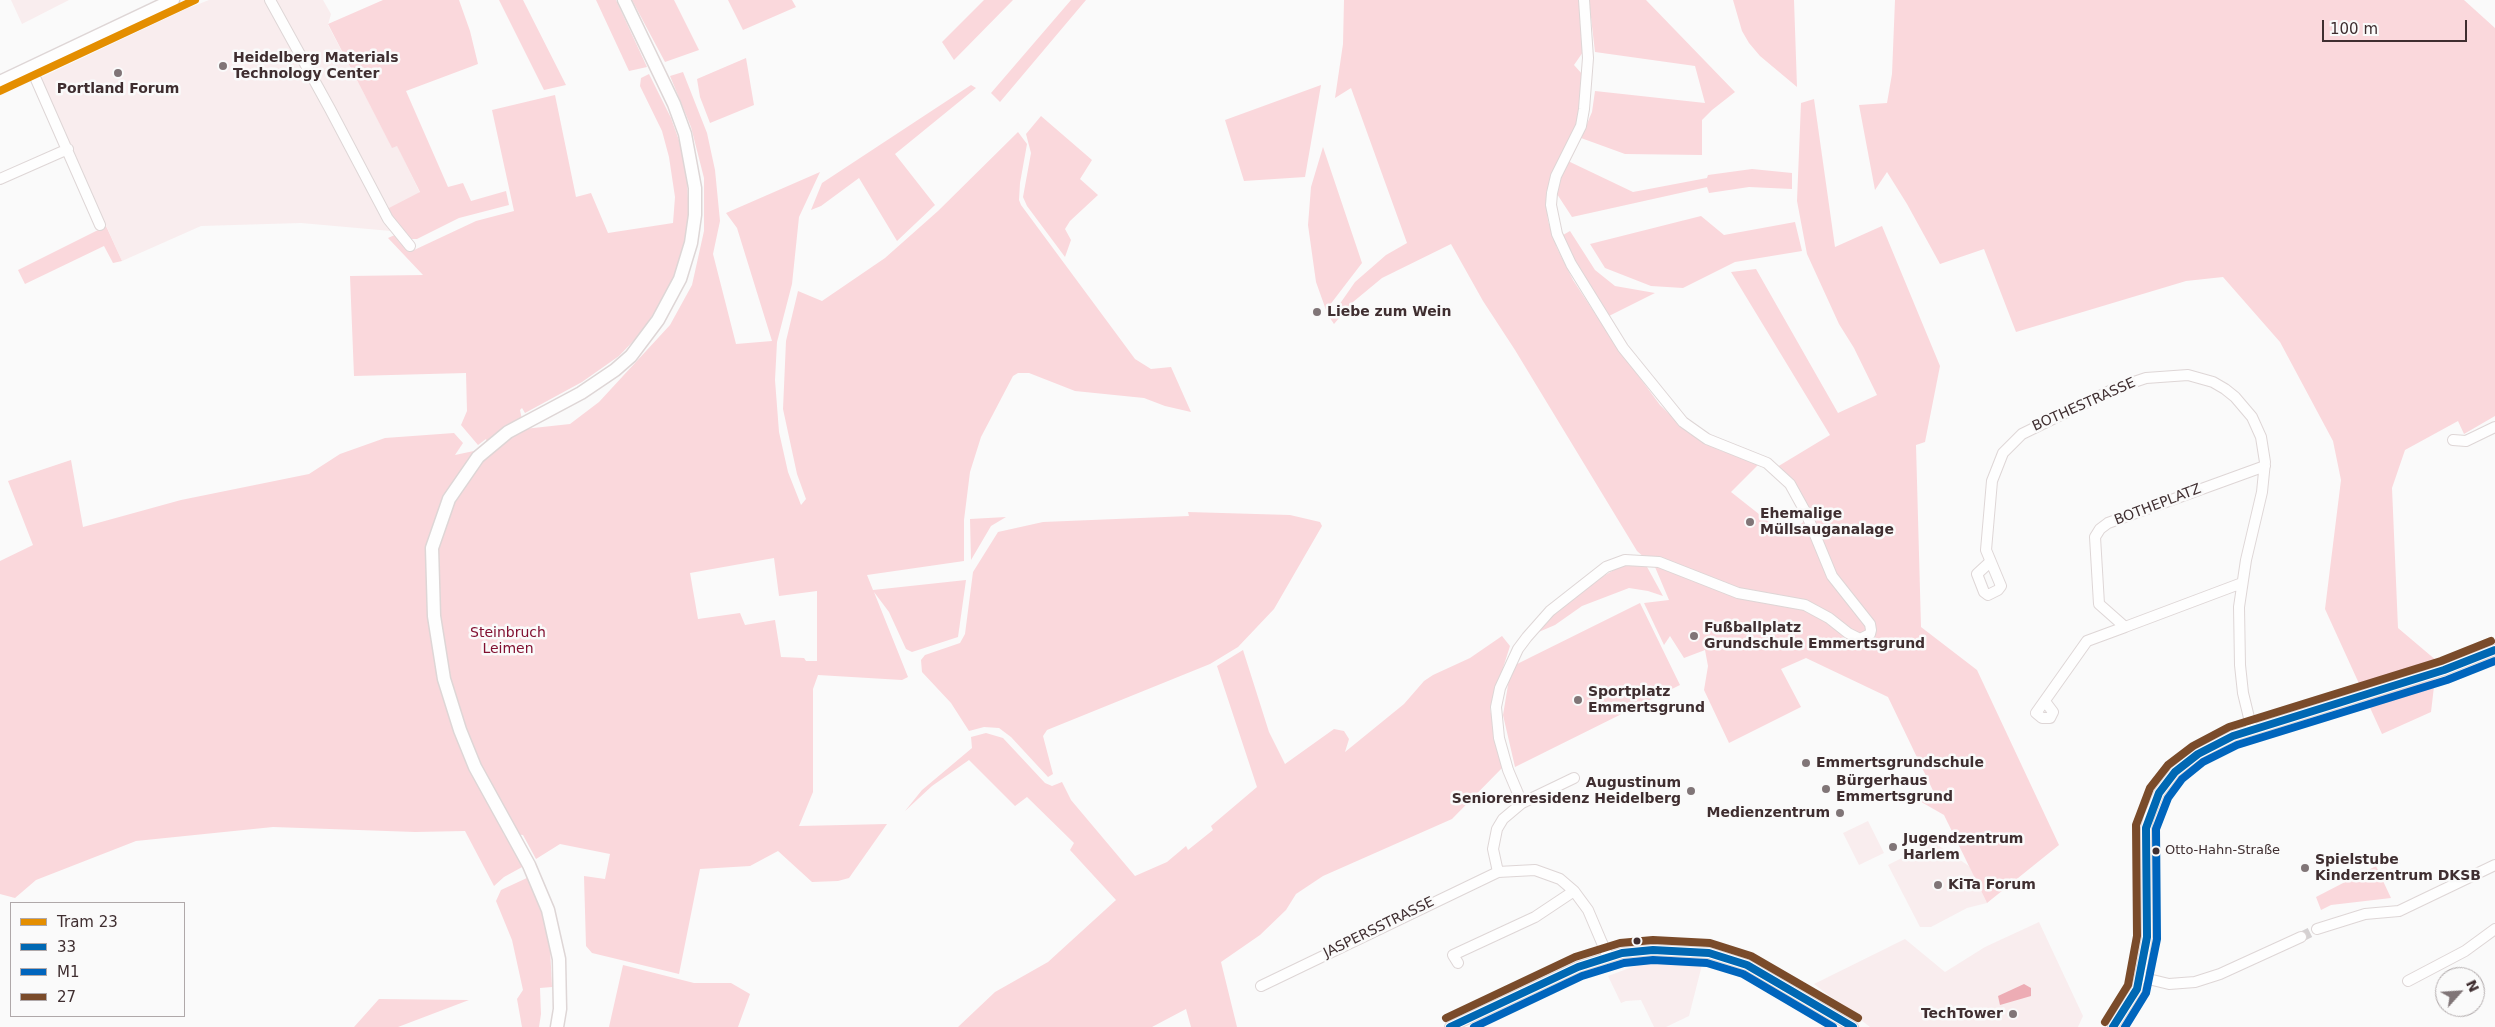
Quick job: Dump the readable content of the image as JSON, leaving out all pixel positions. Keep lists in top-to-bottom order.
{
  "streets": {
    "street": ["BOTHESTRASSE", "BOTHEPLATZ", "JASPERSSTRASSE"]
  },
  "crossings": [
    ["BOTHESTRASSE", "BOTHEPLATZ"]
  ],
  "parks": ["Steinbruch Leimen"],
  "places": [
    "Heidelberg Materials Technology Center",
    "Portland Forum",
    "Liebe zum Wein",
    "Ehemalige Müllsauganalage",
    "Fußballplatz Grundschule Emmertsgrund",
    "Sportplatz Emmertsgrund",
    "Emmertsgrundschule",
    "Bürgerhaus Emmertsgrund",
    "Augustinum Seniorenresidenz Heidelberg",
    "Medienzentrum",
    "Jugendzentrum Harlem",
    "Otto-Hahn-Straße",
    "Spielstube Kinderzentrum DKSB",
    "KiTa Forum",
    "TechTower"
  ],
  "lines": [
    "tram line 23",
    "transit line 27",
    "transit line 33",
    "transit line M1"
  ],
  "legend": [
    "Tram 23",
    "33",
    "M1",
    "27"
  ],
  "scale_bar": "100 m",
  "north": "top right"
}
